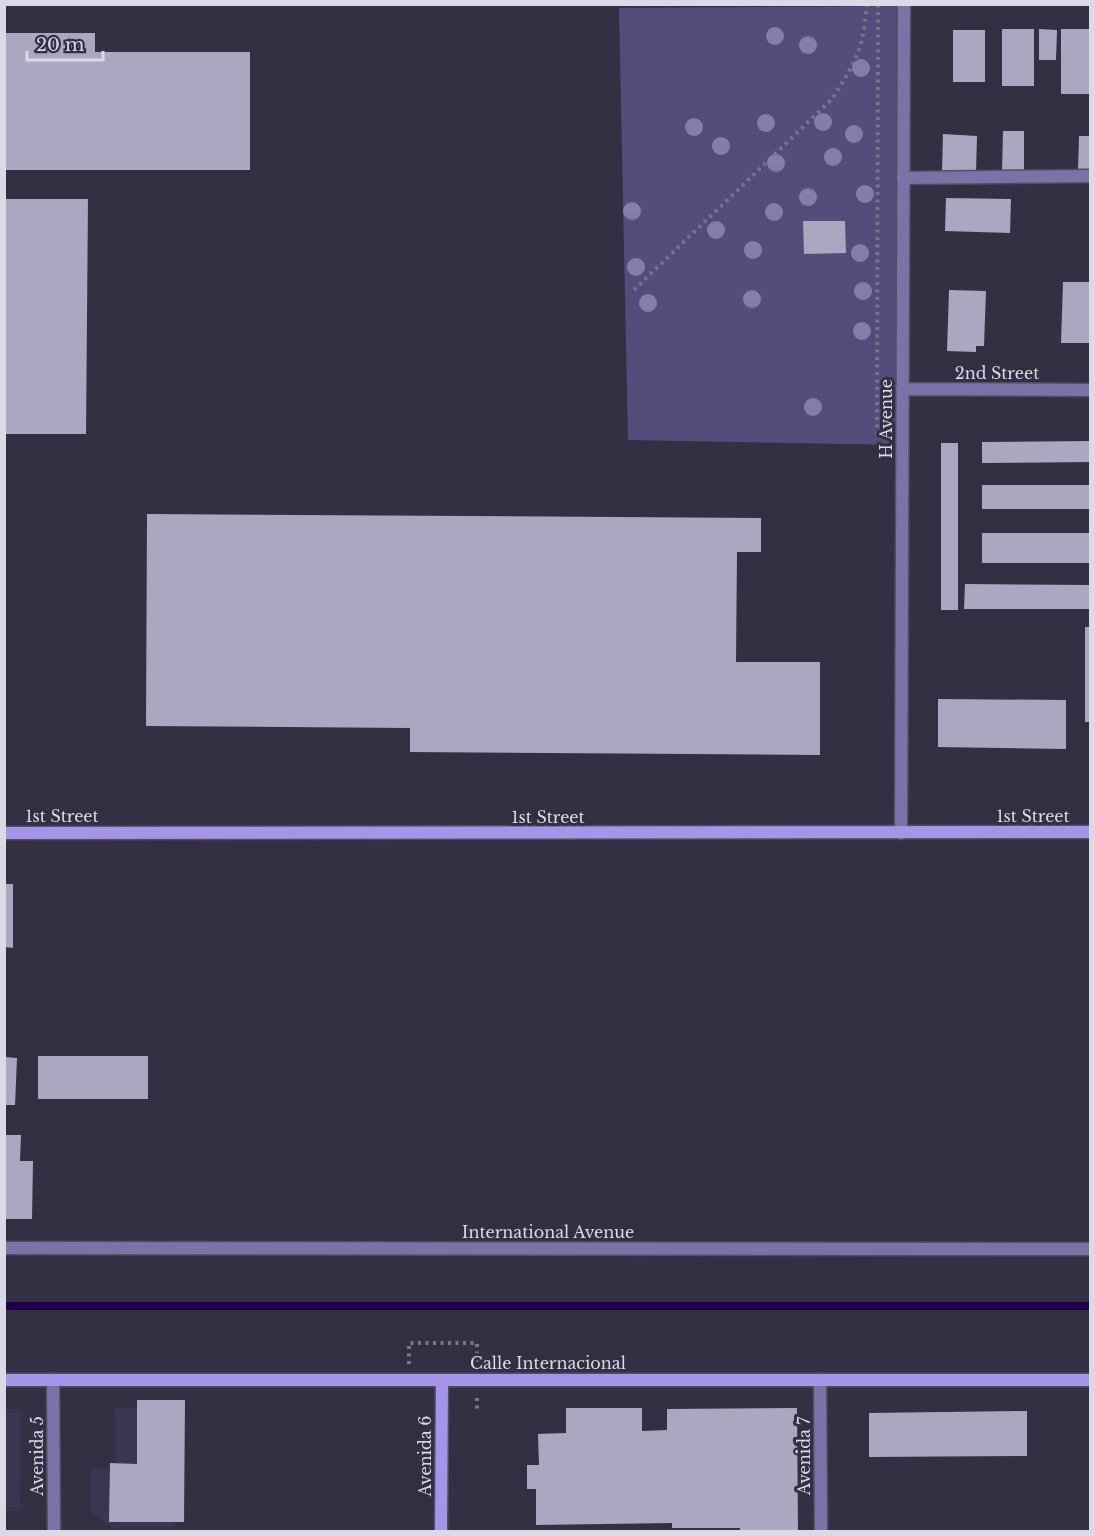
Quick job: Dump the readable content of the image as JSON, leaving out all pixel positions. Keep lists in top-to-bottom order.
{
  "streets": {
    "main road": ["1st Street", "Calle Internacional", "Avenida 6"],
    "street": [
      "2nd Street",
      "H Avenue",
      "International Avenue",
      "Avenida 5",
      "Avenida 7"
    ]
  },
  "crossings": [
    ["2nd Street", "H Avenue"],
    ["H Avenue", "1st Street"],
    ["Calle Internacional", "Avenida 5"],
    ["Calle Internacional", "Avenida 6"],
    ["Calle Internacional", "Avenida 7"]
  ],
  "scale_bar": "20 m"
}
